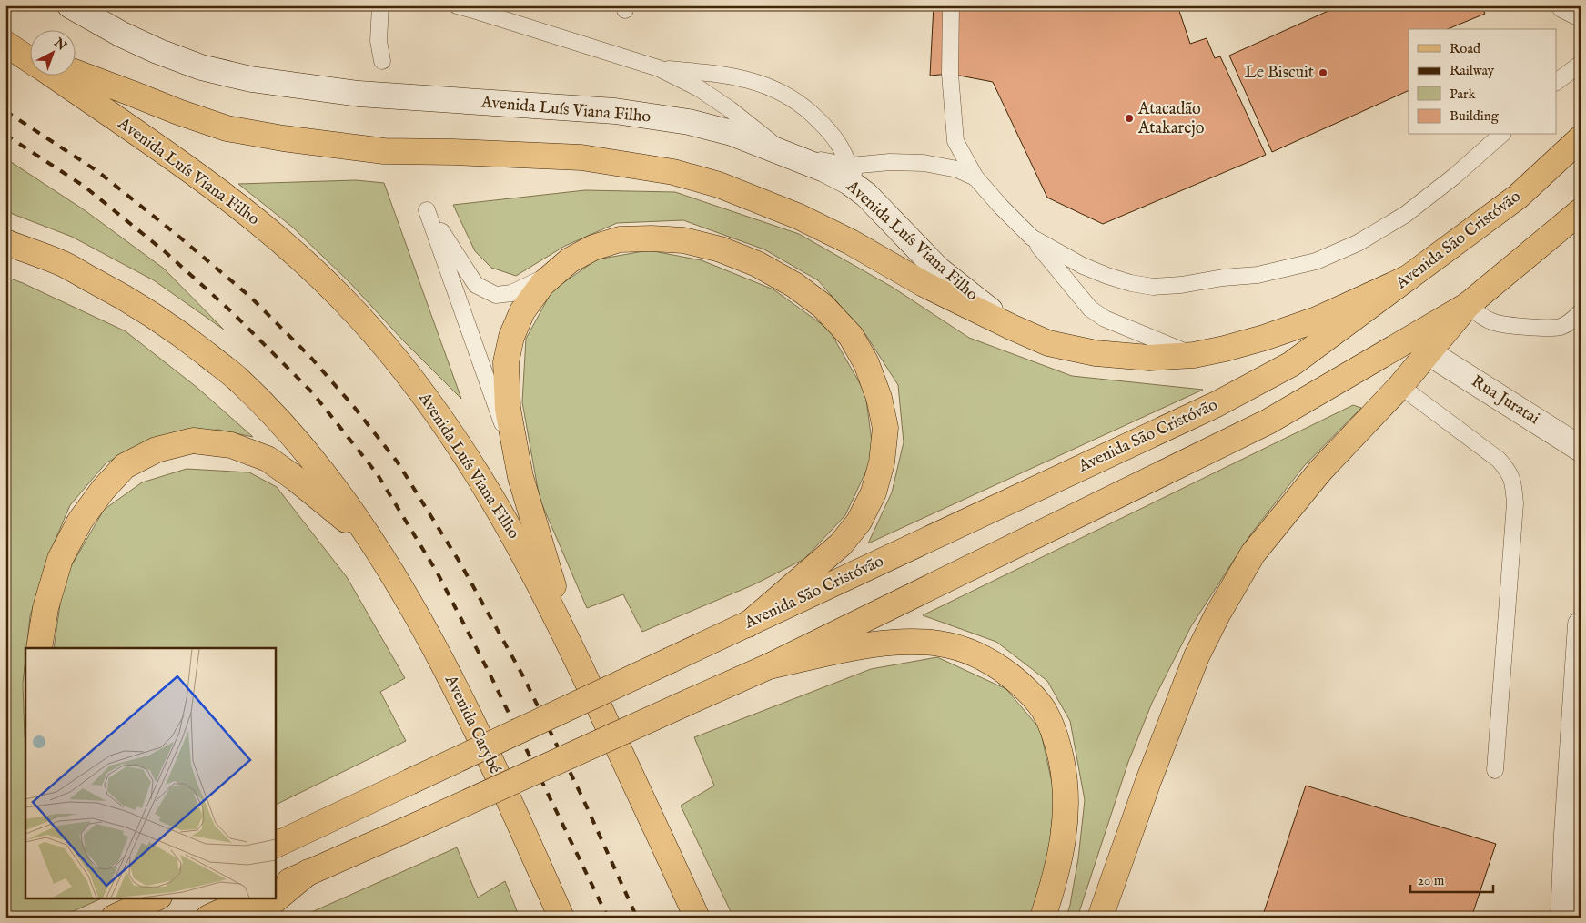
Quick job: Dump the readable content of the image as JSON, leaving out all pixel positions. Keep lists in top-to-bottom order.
{
  "streets": {
    "main road": [
      "Avenida Luís Viana Filho",
      "Avenida São Cristóvão",
      "Rua Juratai",
      "Avenida Carybé"
    ]
  },
  "places": ["Le Biscuit", "Atacadão Atakarejo"],
  "legend": [
    "Road",
    "Railway",
    "Park",
    "Building"
  ],
  "scale_bar": "20 m",
  "north": "top right"
}
